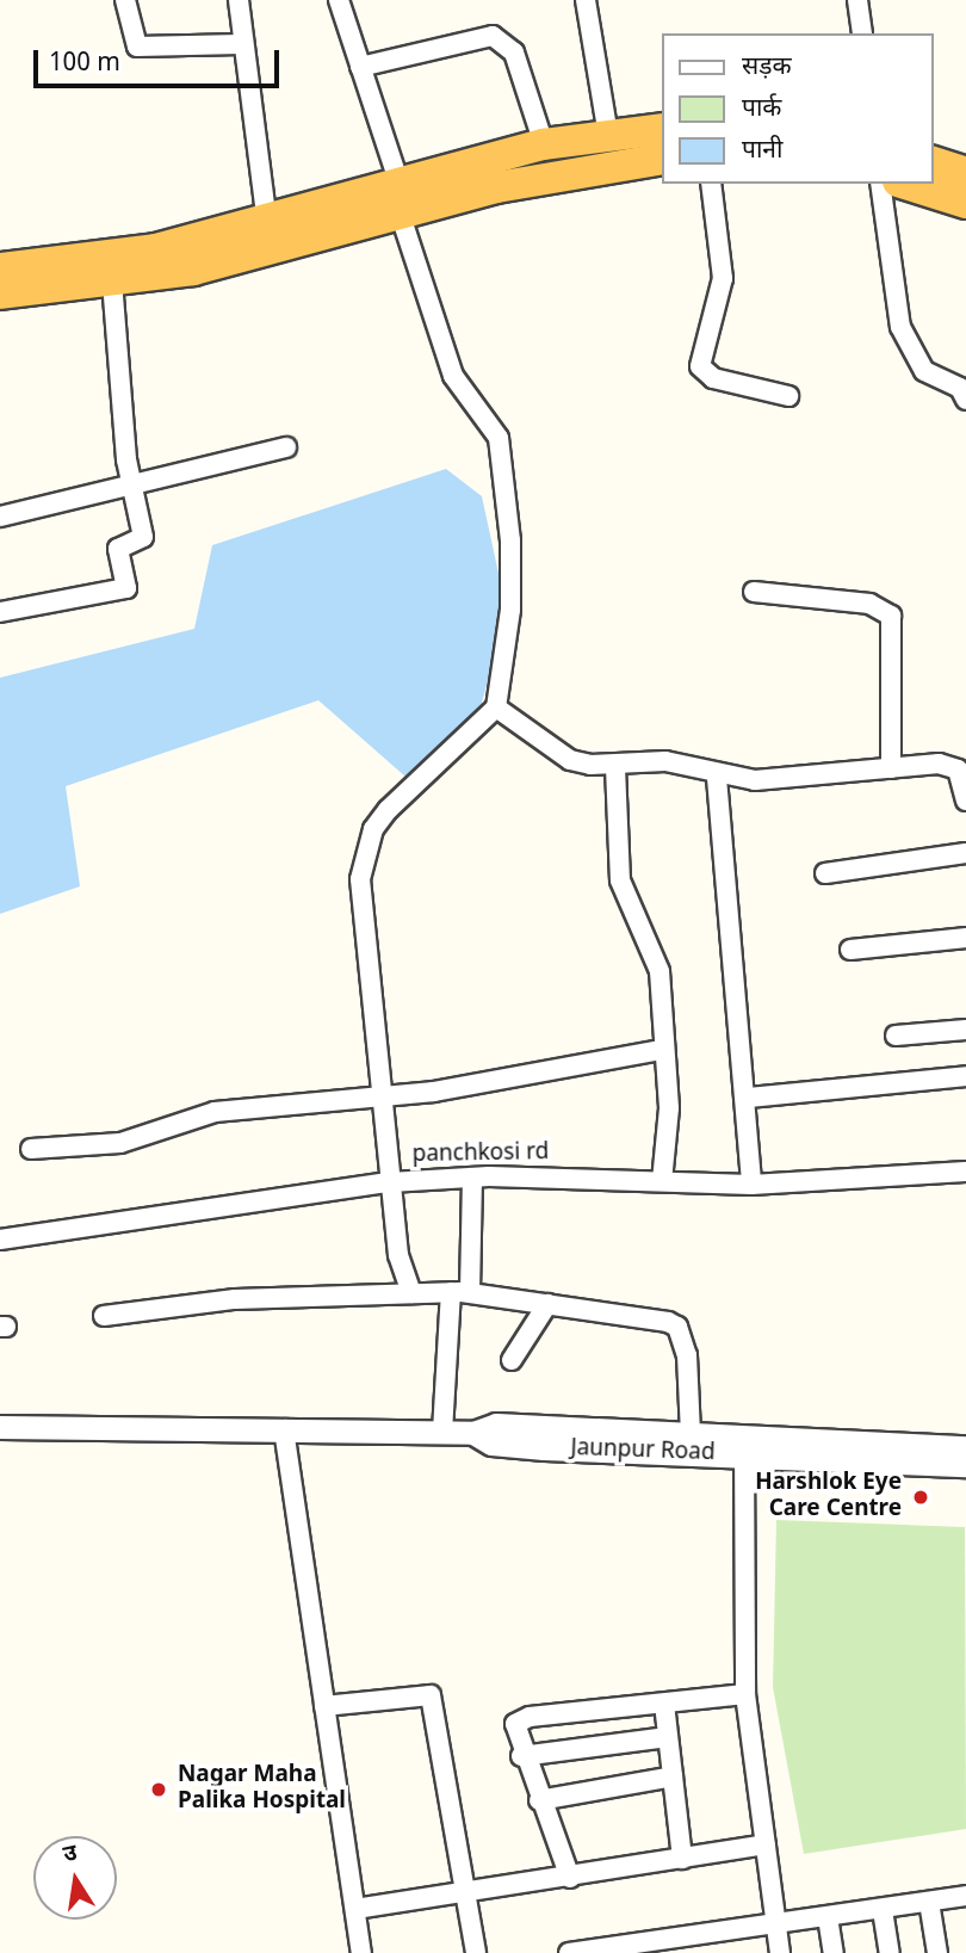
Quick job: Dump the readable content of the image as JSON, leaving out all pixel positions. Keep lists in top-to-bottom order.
{
  "streets": {
    "street": ["panchkosi rd", "Jaunpur Road"]
  },
  "places": ["Harshlok Eye Care Centre", "Nagar Maha Palika Hospital"],
  "legend": ["सड़क", "पार्क", "पानी"],
  "scale_bar": "100 m",
  "north": "top"
}
